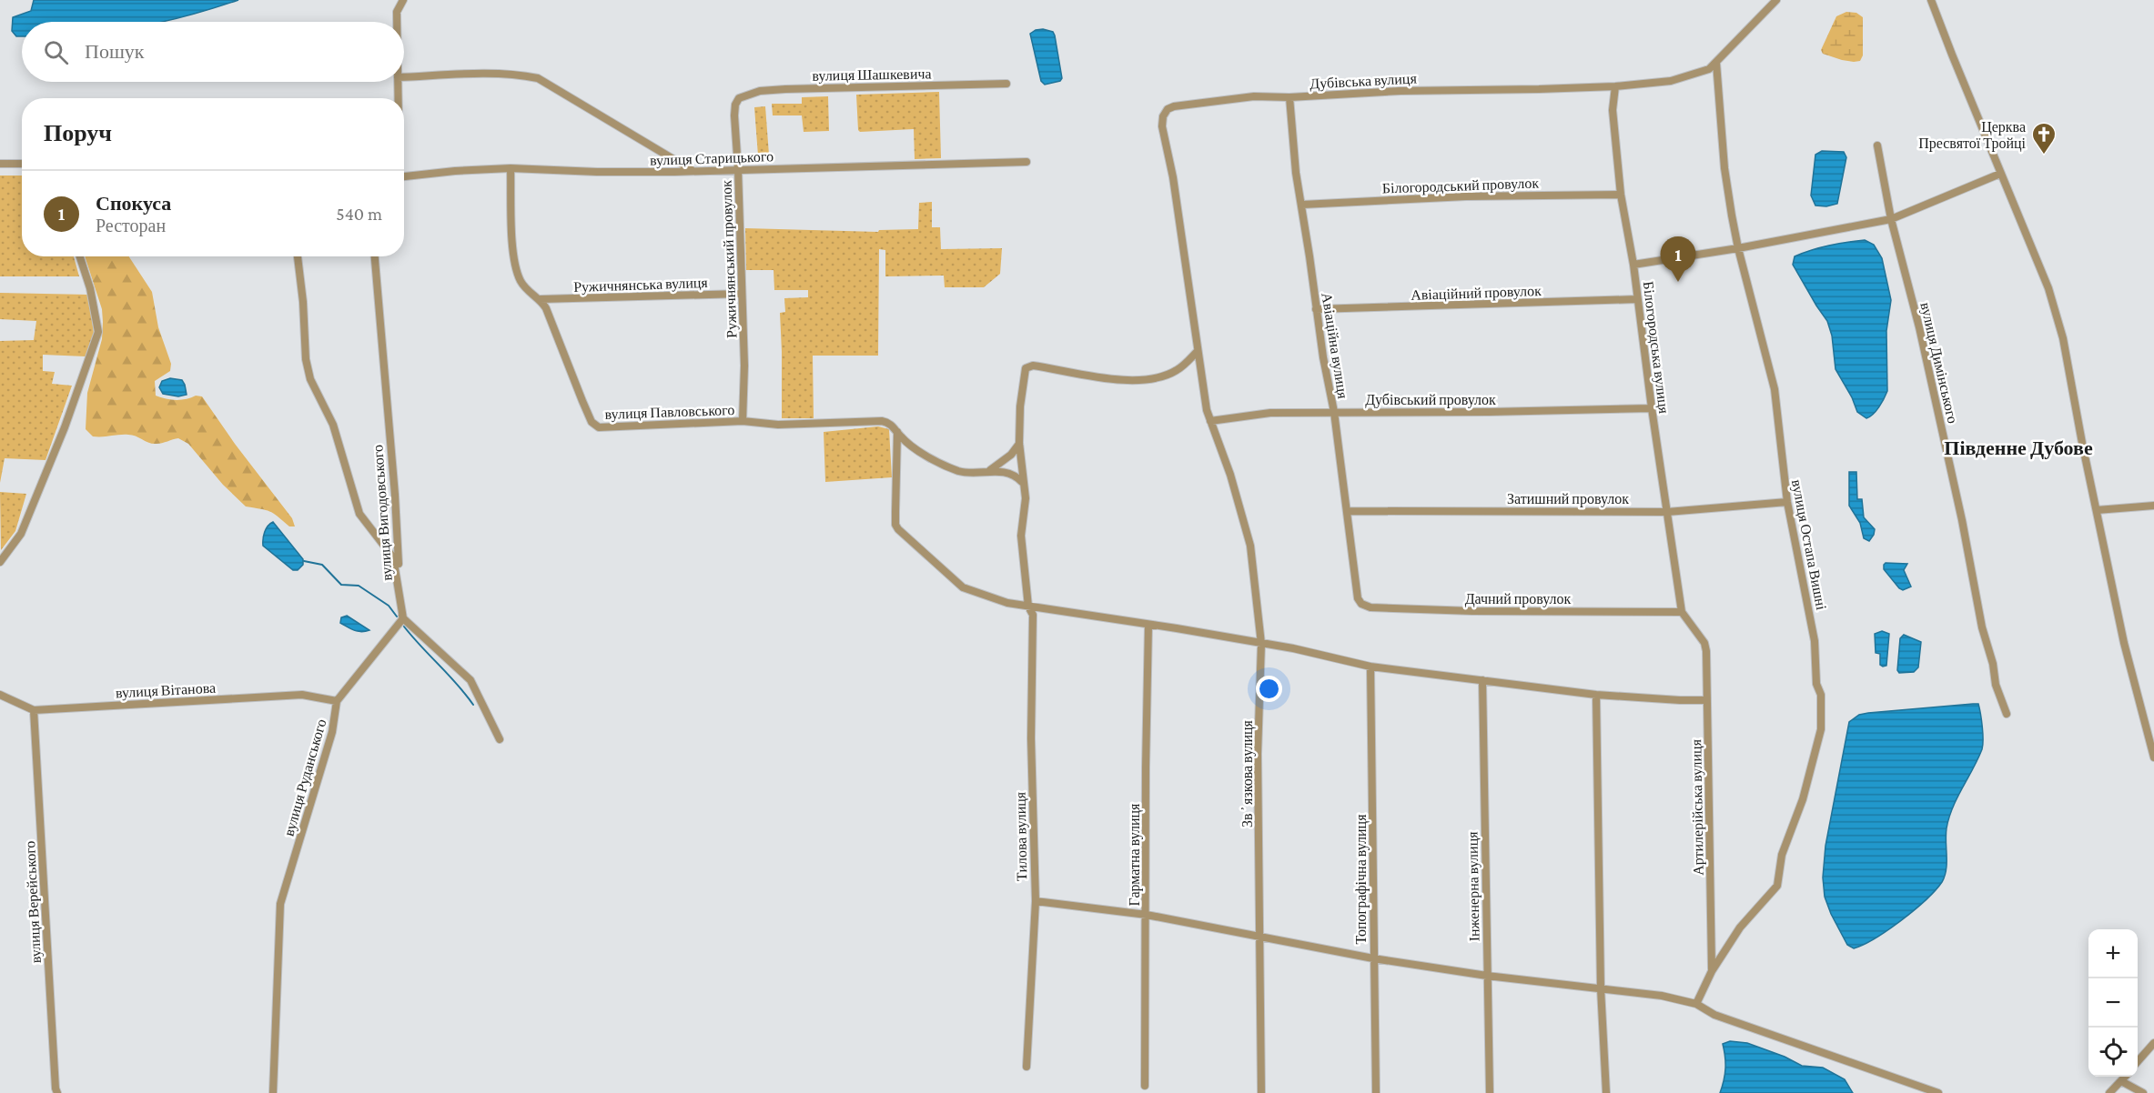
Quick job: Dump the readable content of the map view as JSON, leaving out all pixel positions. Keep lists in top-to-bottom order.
{
  "streets": {
    "street": [
      "вулиця Шашкевича",
      "Дубівська вулиця",
      "вулиця Старицького",
      "Білогородський провулок",
      "Ружичнянський провулок",
      "Ружичнянська вулиця",
      "Авіаційний провулок",
      "Авіаційна вулиця",
      "Білогородська вулиця",
      "вулиця Димінського",
      "Дубівський провулок",
      "вулиця Павловського",
      "Затишний провулок",
      "вулиця Вигодовського",
      "вулиця Остапа Вишні",
      "Дачний провулок",
      "вулиця Вітанова",
      "Звʼязкова вулиця",
      "вулиця Руданського",
      "Артилерійська вулиця",
      "Тилова вулиця",
      "Гарматна вулиця",
      "Топографічна вулиця",
      "Інженерна вулиця",
      "вулиця Верейського"
    ]
  },
  "crossings": [
    ["вулиця Шашкевича", "Ружичнянський провулок"],
    ["Дубівська вулиця", "Авіаційна вулиця"],
    ["Дубівська вулиця", "Білогородська вулиця"],
    ["Дубівська вулиця", "вулиця Остапа Вишні"],
    ["Дубівська вулиця", "Звʼязкова вулиця"],
    ["Дубівська вулиця", "Тилова вулиця"],
    ["вулиця Старицького", "Ружичнянський провулок"],
    ["Білогородський провулок", "Авіаційна вулиця"],
    ["Білогородський провулок", "Білогородська вулиця"],
    ["Ружичнянський провулок", "Ружичнянська вулиця"],
    ["Ружичнянський провулок", "вулиця Павловського"],
    ["Ружичнянська вулиця", "вулиця Павловського"],
    ["Авіаційний провулок", "Авіаційна вулиця"],
    ["Авіаційний провулок", "Білогородська вулиця"],
    ["Авіаційна вулиця", "Дубівський провулок"],
    ["Авіаційна вулиця", "Затишний провулок"],
    ["Авіаційна вулиця", "Дачний провулок"],
    ["Білогородська вулиця", "Дубівський провулок"],
    ["Білогородська вулиця", "Затишний провулок"],
    ["Білогородська вулиця", "Дачний провулок"],
    ["Білогородська вулиця", "Артилерійська вулиця"],
    ["Дубівський провулок", "Звʼязкова вулиця"],
    ["вулиця Павловського", "Тилова вулиця"],
    ["Затишний провулок", "вулиця Остапа Вишні"],
    ["вулиця Вигодовського", "вулиця Руданського"],
    ["вулиця Остапа Вишні", "Артилерійська вулиця"],
    ["Дачний провулок", "Артилерійська вулиця"],
    ["вулиця Вітанова", "вулиця Руданського"],
    ["вулиця Вітанова", "вулиця Верейського"]
  ],
  "districts": ["Південне Дубове"],
  "places": {
    "church": ["Церква Пресвятої Тройці"]
  },
  "page": {
    "search": "Пошук",
    "heading": "Поруч",
    "list": [
      {
        "mark": "1",
        "name": "Спокуса",
        "note": "Ресторан",
        "value": "540 m"
      }
    ],
    "pins": "1",
    "map_buttons": ["+", "−"]
  }
}
